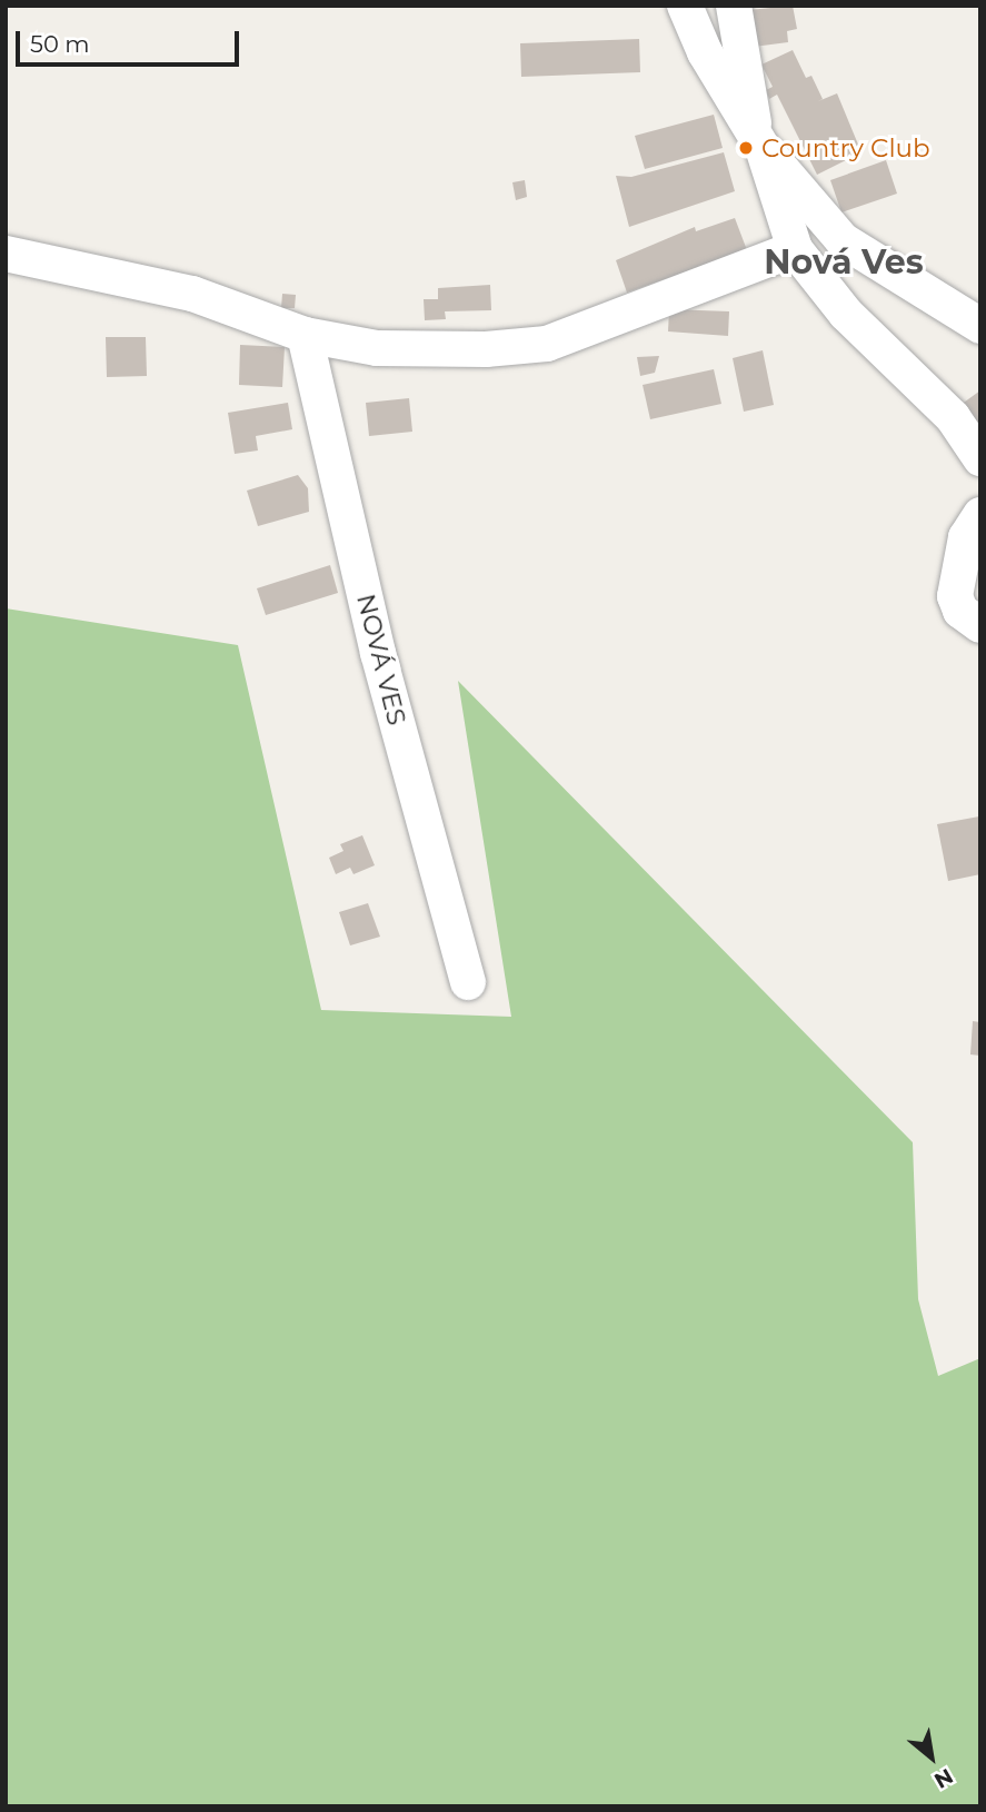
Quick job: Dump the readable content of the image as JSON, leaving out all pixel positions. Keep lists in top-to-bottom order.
{
  "streets": {
    "street": ["NOVÁ VES"]
  },
  "districts": ["Nová Ves"],
  "places": ["Country Club"],
  "scale_bar": "50 m",
  "north": "bottom right"
}
